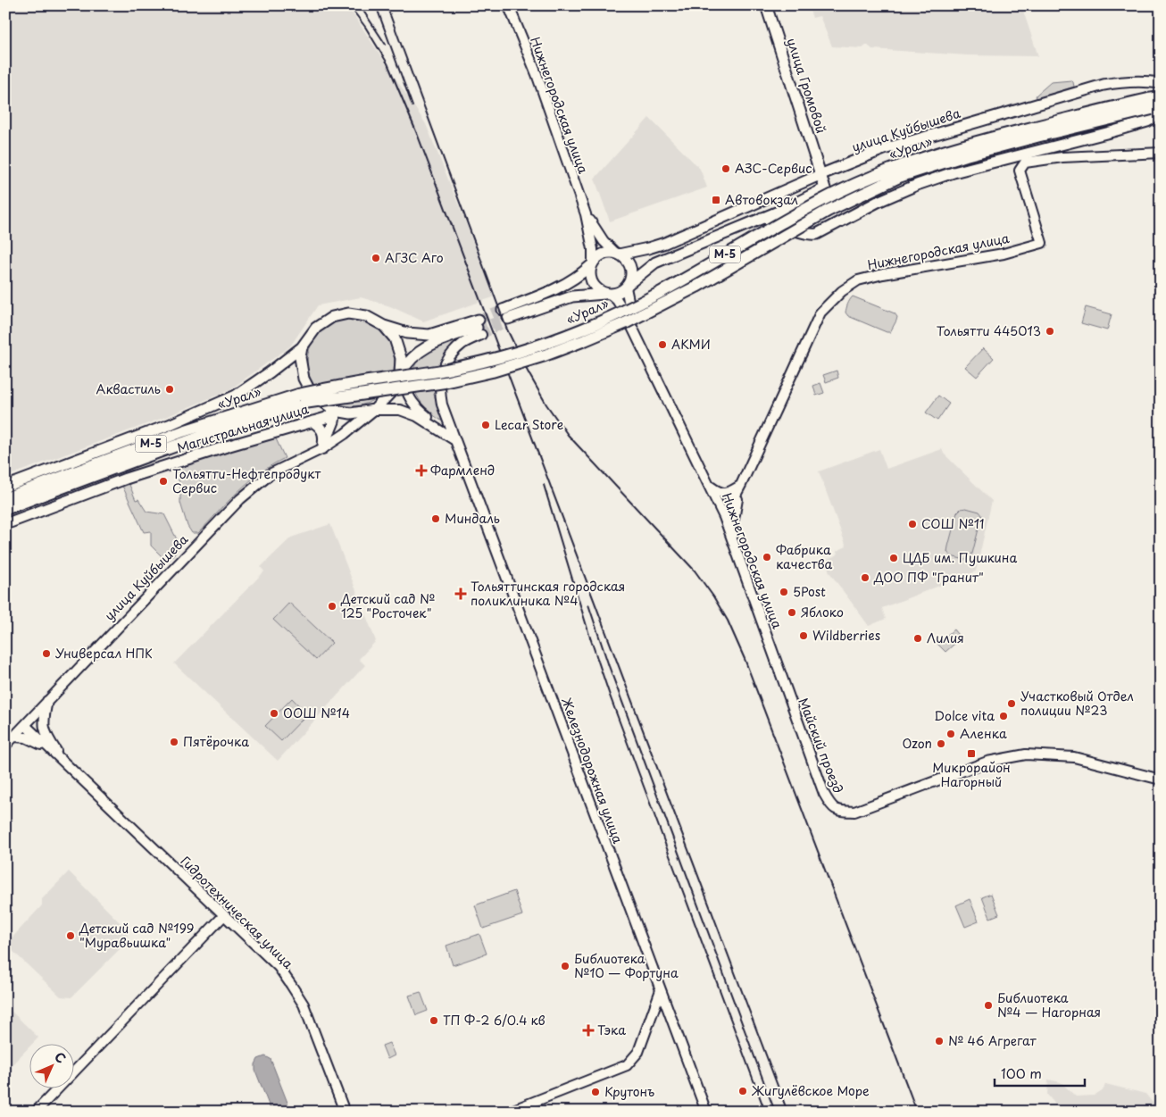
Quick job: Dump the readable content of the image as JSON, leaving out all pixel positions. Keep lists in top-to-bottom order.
{
  "streets": {
    "highway": ["«Урал»", "М-5"],
    "main road": [
      "улица Громовой",
      "Нижнегородская улица",
      "улица Куйбышева",
      "Магистральная улица",
      "Майский проезд",
      "Железнодорожная улица",
      "Гидротехническая улица"
    ]
  },
  "crossings": [
    ["улица Громовой", "улица Куйбышева"],
    ["Нижнегородская улица", "улица Куйбышева"],
    ["Нижнегородская улица", "Майский проезд"],
    ["улица Куйбышева", "Магистральная улица"]
  ],
  "places": {
    "other": [
      "АЗС-Сервис",
      "АГЗС Аго",
      "Тольятти 445013",
      "АКМИ",
      "Аквастиль",
      "Lecar Store",
      "Тольятти-Нефтепродукт Сервис",
      "Миндаль",
      "СОШ №11",
      "Фабрика качества",
      "ЦДБ им. Пушкина",
      "ДОО ПФ \"Гранит\"",
      "5Post",
      "Детский сад № 125 \"Росточек\"",
      "Яблоко",
      "Wildberries",
      "Лилия",
      "Универсал НПК",
      "Участковый Отдел полиции №23",
      "ООШ №14",
      "Dolce vita",
      "Аленка",
      "Пятёрочка",
      "Ozon",
      "Детский сад №199 \"Муравьишка\"",
      "Библиотека №10 — Фортуна",
      "Библиотека №4 — Нагорная",
      "ТП Ф-2 6/0.4 кв",
      "№ 46 Агрегат",
      "Жигулёвское Море",
      "Крутонъ"
    ],
    "transit": ["Автовокзал", "Микрорайон Нагорный"],
    "health": ["Фармленд", "Тольяттинская городская поликлиника №4", "Тэка"]
  },
  "scale_bar": "100 m",
  "north": "top right"
}
